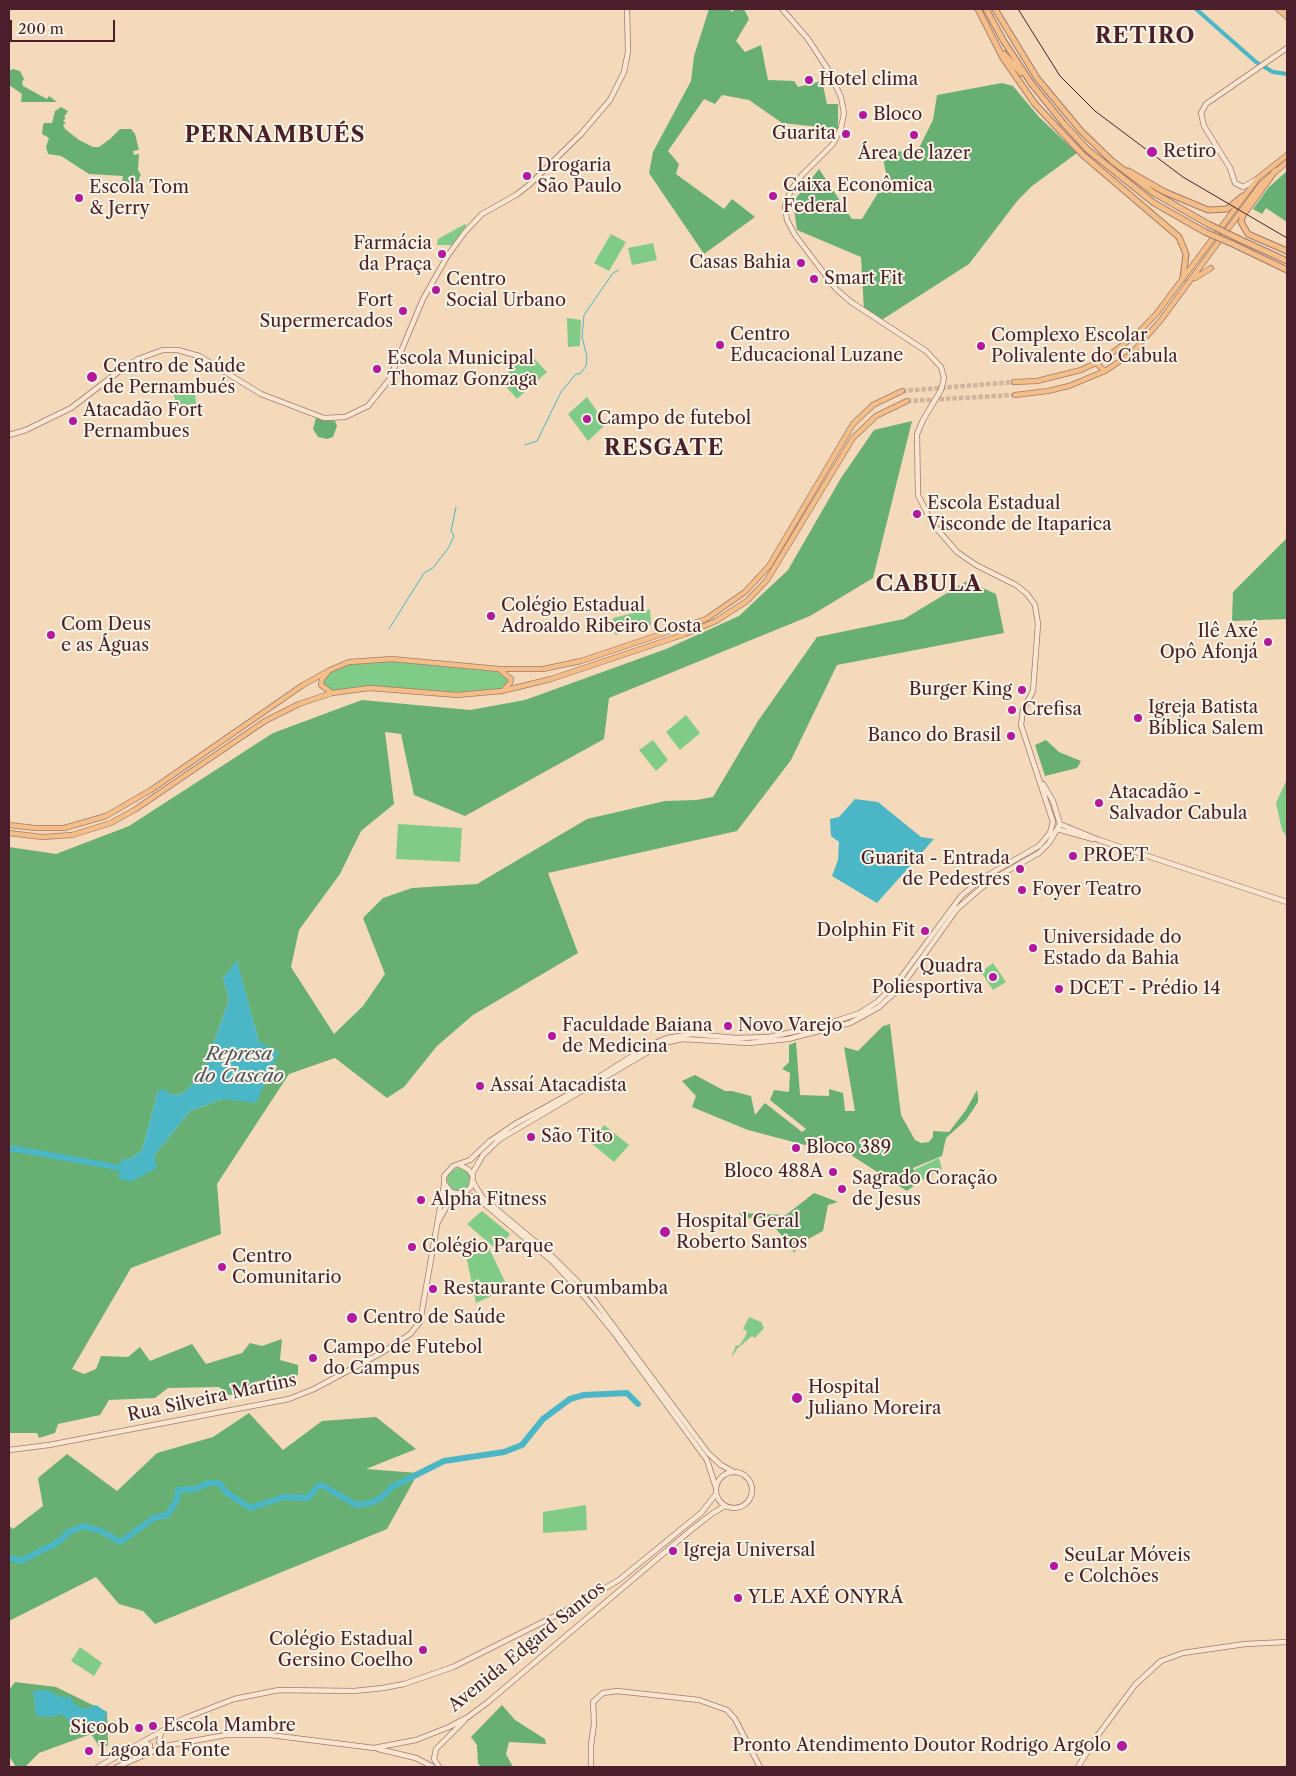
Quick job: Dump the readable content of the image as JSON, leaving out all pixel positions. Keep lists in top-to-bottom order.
{
  "streets": {
    "main road": ["Rua Silveira Martins", "Avenida Edgard Santos"]
  },
  "districts": [
    "RETIRO",
    "PERNAMBUÉS",
    "RESGATE",
    "CABULA"
  ],
  "water": ["Represa do Cascão"],
  "places": [
    "Hotel clima",
    "Bloco",
    "Guarita",
    "Área de lazer",
    "Retiro",
    "Drogaria São Paulo",
    "Caixa Econômica Federal",
    "Escola Tom & Jerry",
    "Farmácia da Praça",
    "Casas Bahia",
    "Smart Fit",
    "Centro Social Urbano",
    "Fort Supermercados",
    "Centro Educacional Luzane",
    "Complexo Escolar Polivalente do Cabula",
    "Escola Municipal Thomaz Gonzaga",
    "Centro de Saúde de Pernambués",
    "Campo de futebol",
    "Atacadão Fort Pernambues",
    "Escola Estadual Visconde de Itaparica",
    "Colégio Estadual Adroaldo Ribeiro Costa",
    "Com Deus e as Águas",
    "Ilê Axé Opô Afonjá",
    "Burger King",
    "Crefisa",
    "Igreja Batista Bíblica Salem",
    "Banco do Brasil",
    "Atacadão - Salvador Cabula",
    "PROET",
    "Guarita - Entrada de Pedestres",
    "Foyer Teatro",
    "Dolphin Fit",
    "Universidade do Estado da Bahia",
    "Quadra Poliesportiva",
    "DCET - Prédio 14",
    "Novo Varejo",
    "Faculdade Baiana de Medicina",
    "Assaí Atacadista",
    "São Tito",
    "Bloco 389",
    "Bloco 488A",
    "Sagrado Coração de Jesus",
    "Alpha Fitness",
    "Hospital Geral Roberto Santos",
    "Colégio Parque",
    "Centro Comunitario",
    "Restaurante Corumbamba",
    "Centro de Saúde",
    "Campo de Futebol do Campus",
    "Hospital Juliano Moreira",
    "Igreja Universal",
    "SeuLar Móveis e Colchões",
    "YLE AXÉ ONYRÁ",
    "Colégio Estadual Gersino Coelho",
    "Escola Mambre",
    "Sicoob",
    "Pronto Atendimento Doutor Rodrigo Argolo",
    "Lagoa da Fonte"
  ],
  "scale_bar": "200 m"
}
